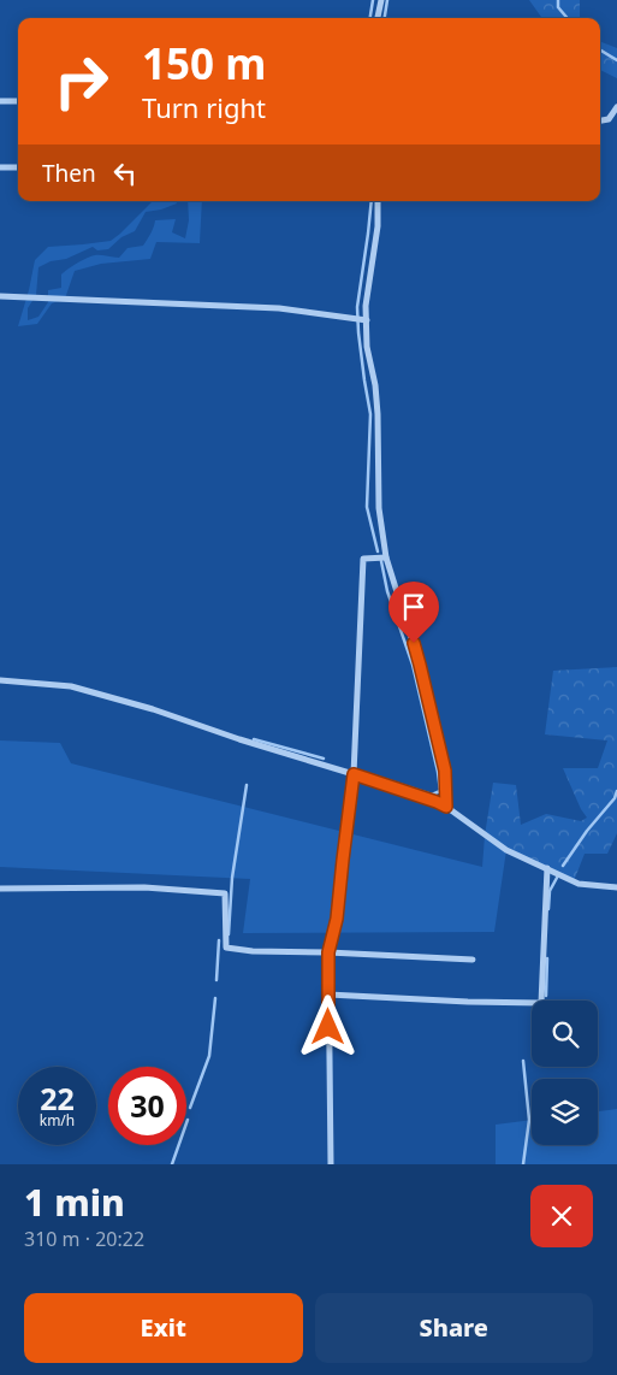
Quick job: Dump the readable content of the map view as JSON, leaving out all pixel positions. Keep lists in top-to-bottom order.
{
  "page": {
    "turn": ["150 m", "Turn right"],
    "then": "Then",
    "speed": "22 km/h",
    "limit": "30",
    "heading": ["1 min", "310 m · 20:22"],
    "buttons": ["Exit", "Share"]
  }
}
